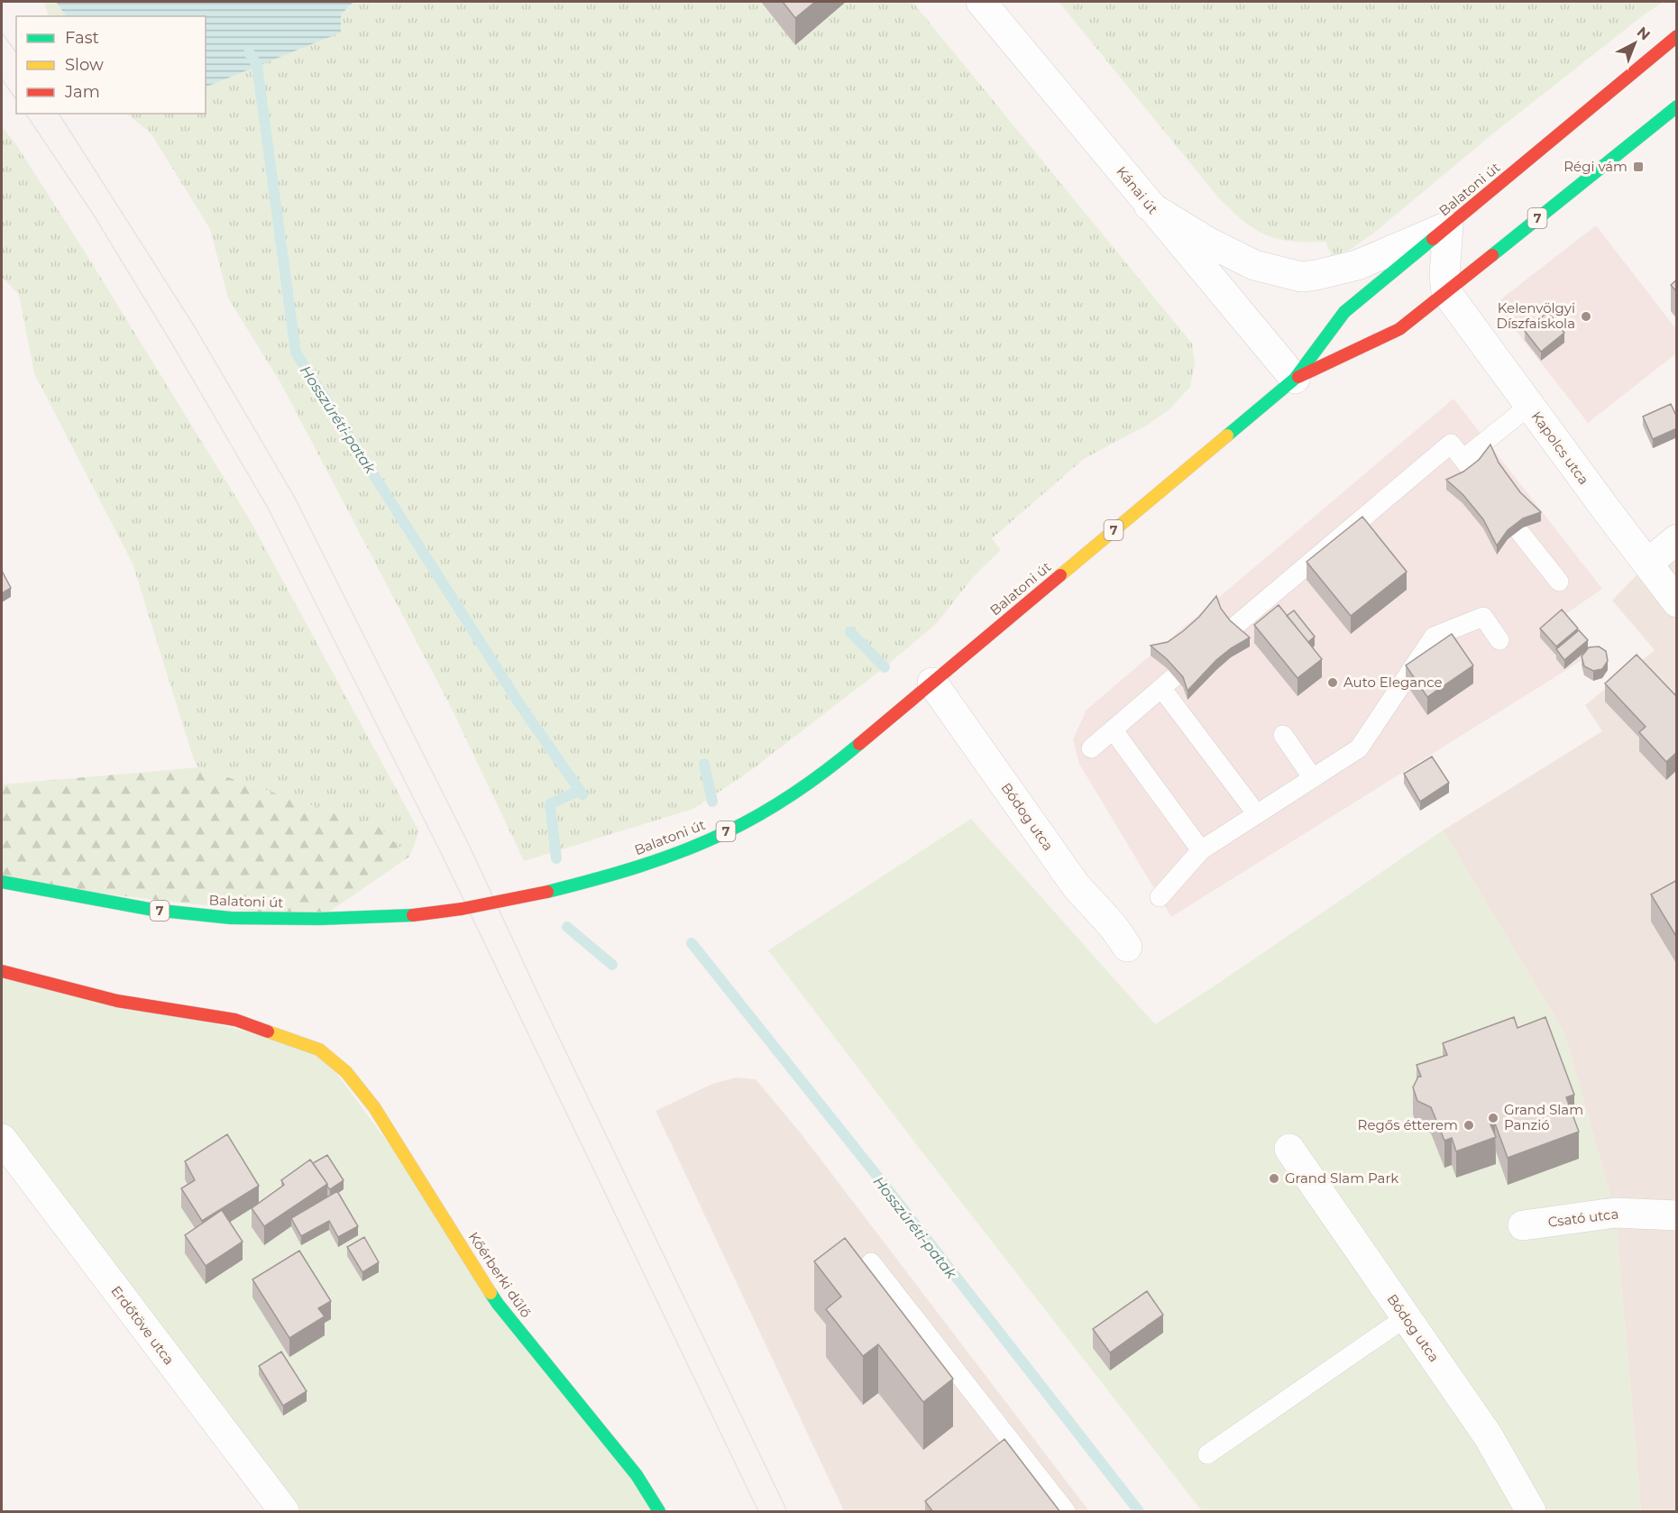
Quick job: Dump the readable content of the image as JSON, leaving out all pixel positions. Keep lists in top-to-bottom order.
{
  "streets": {
    "main road": ["Balatoni út", "7", "Kőérberki dűlő"],
    "street": [
      "Kánai út",
      "Kapolcs utca",
      "Bódog utca",
      "Csató utca",
      "Erdőtöve utca"
    ]
  },
  "crossings": [
    ["Balatoni út", "Kánai út"],
    ["Balatoni út", "Kapolcs utca"],
    ["Balatoni út", "Bódog utca"]
  ],
  "water": ["Hosszúréti-patak"],
  "places": {
    "transit": ["Régi vám"],
    "other": [
      "Kelenvölgyi Díszfaiskola",
      "Auto Elegance",
      "Grand Slam Panzió",
      "Regős étterem",
      "Grand Slam Park"
    ]
  },
  "legend": ["Fast", "Slow", "Jam"],
  "north": "top right"
}
